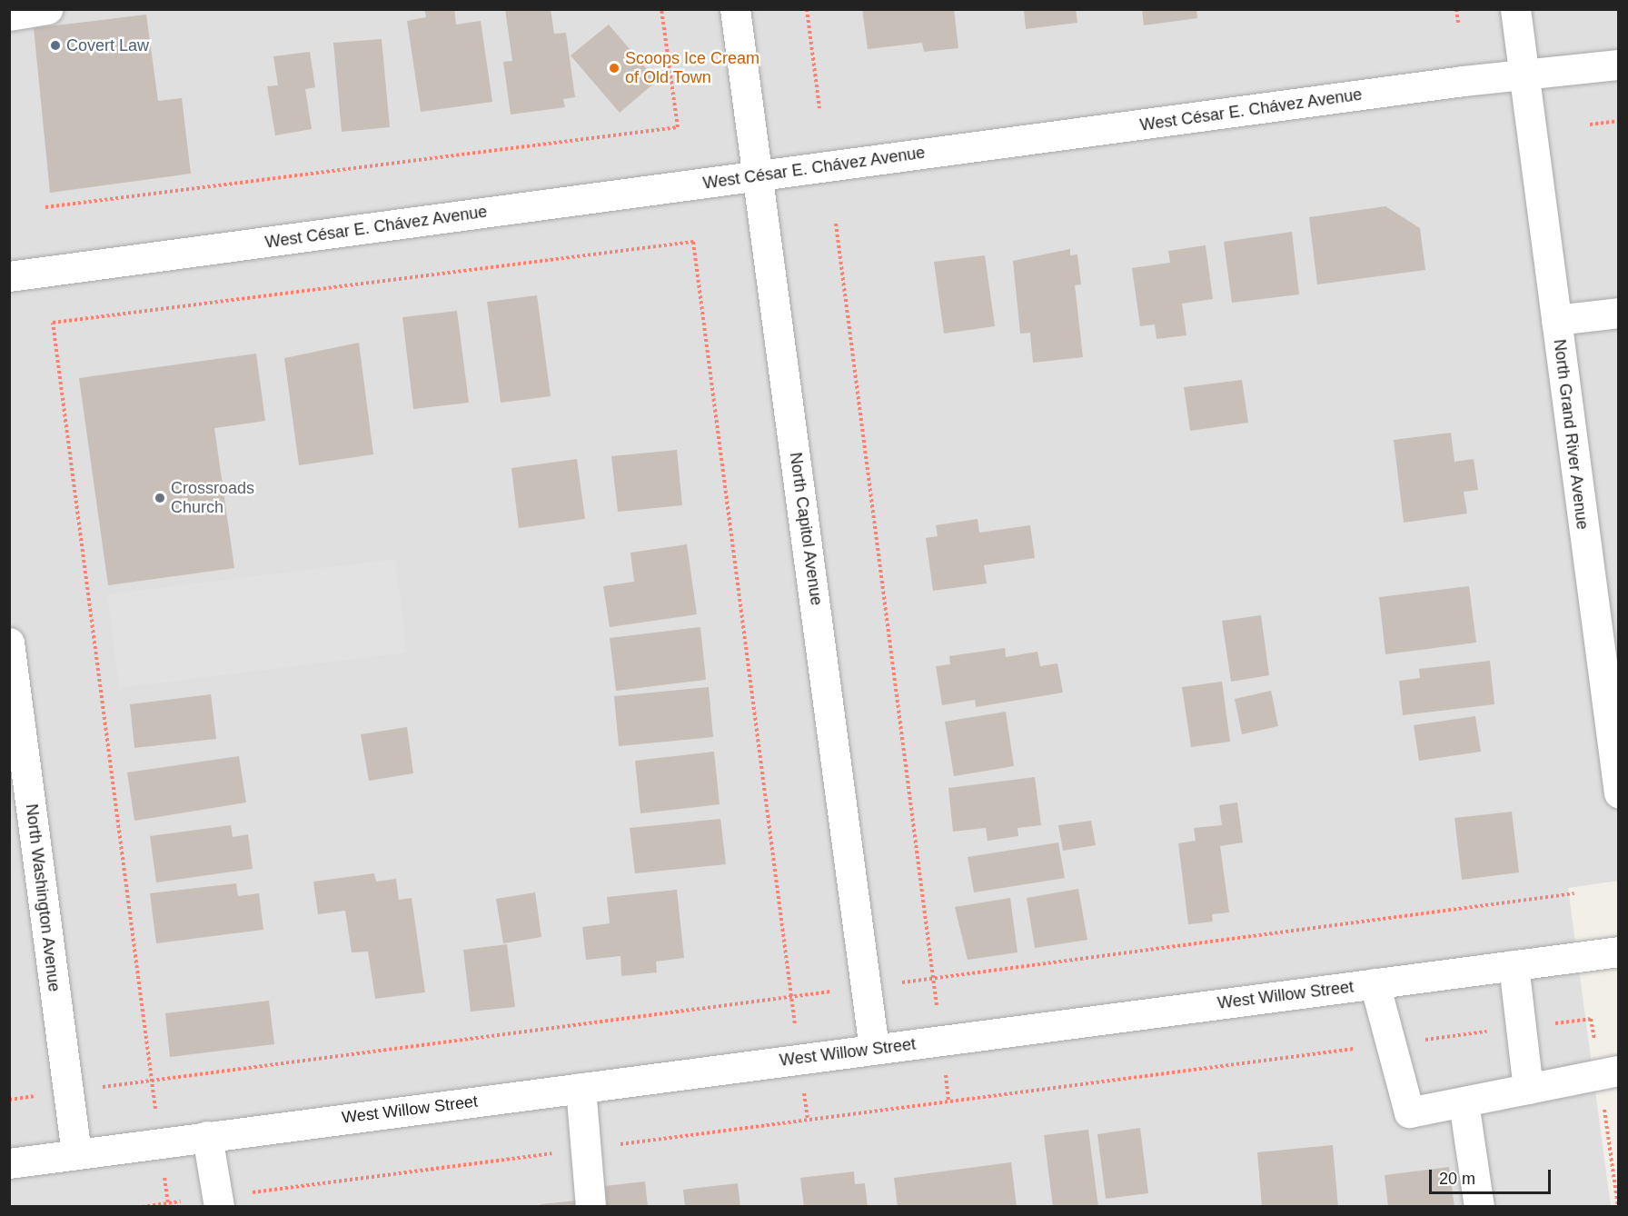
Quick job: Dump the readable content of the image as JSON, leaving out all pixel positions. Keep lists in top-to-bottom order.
{
  "streets": {
    "street": [
      "West César E. Chávez Avenue",
      "North Grand River Avenue",
      "North Capitol Avenue",
      "North Washington Avenue",
      "West Willow Street"
    ]
  },
  "crossings": [
    ["West César E. Chávez Avenue", "North Grand River Avenue"],
    ["West César E. Chávez Avenue", "North Capitol Avenue"],
    ["North Capitol Avenue", "West Willow Street"],
    ["North Washington Avenue", "West Willow Street"]
  ],
  "places": ["Covert Law", "Scoops Ice Cream of Old Town", "Crossroads Church"],
  "scale_bar": "20 m"
}
